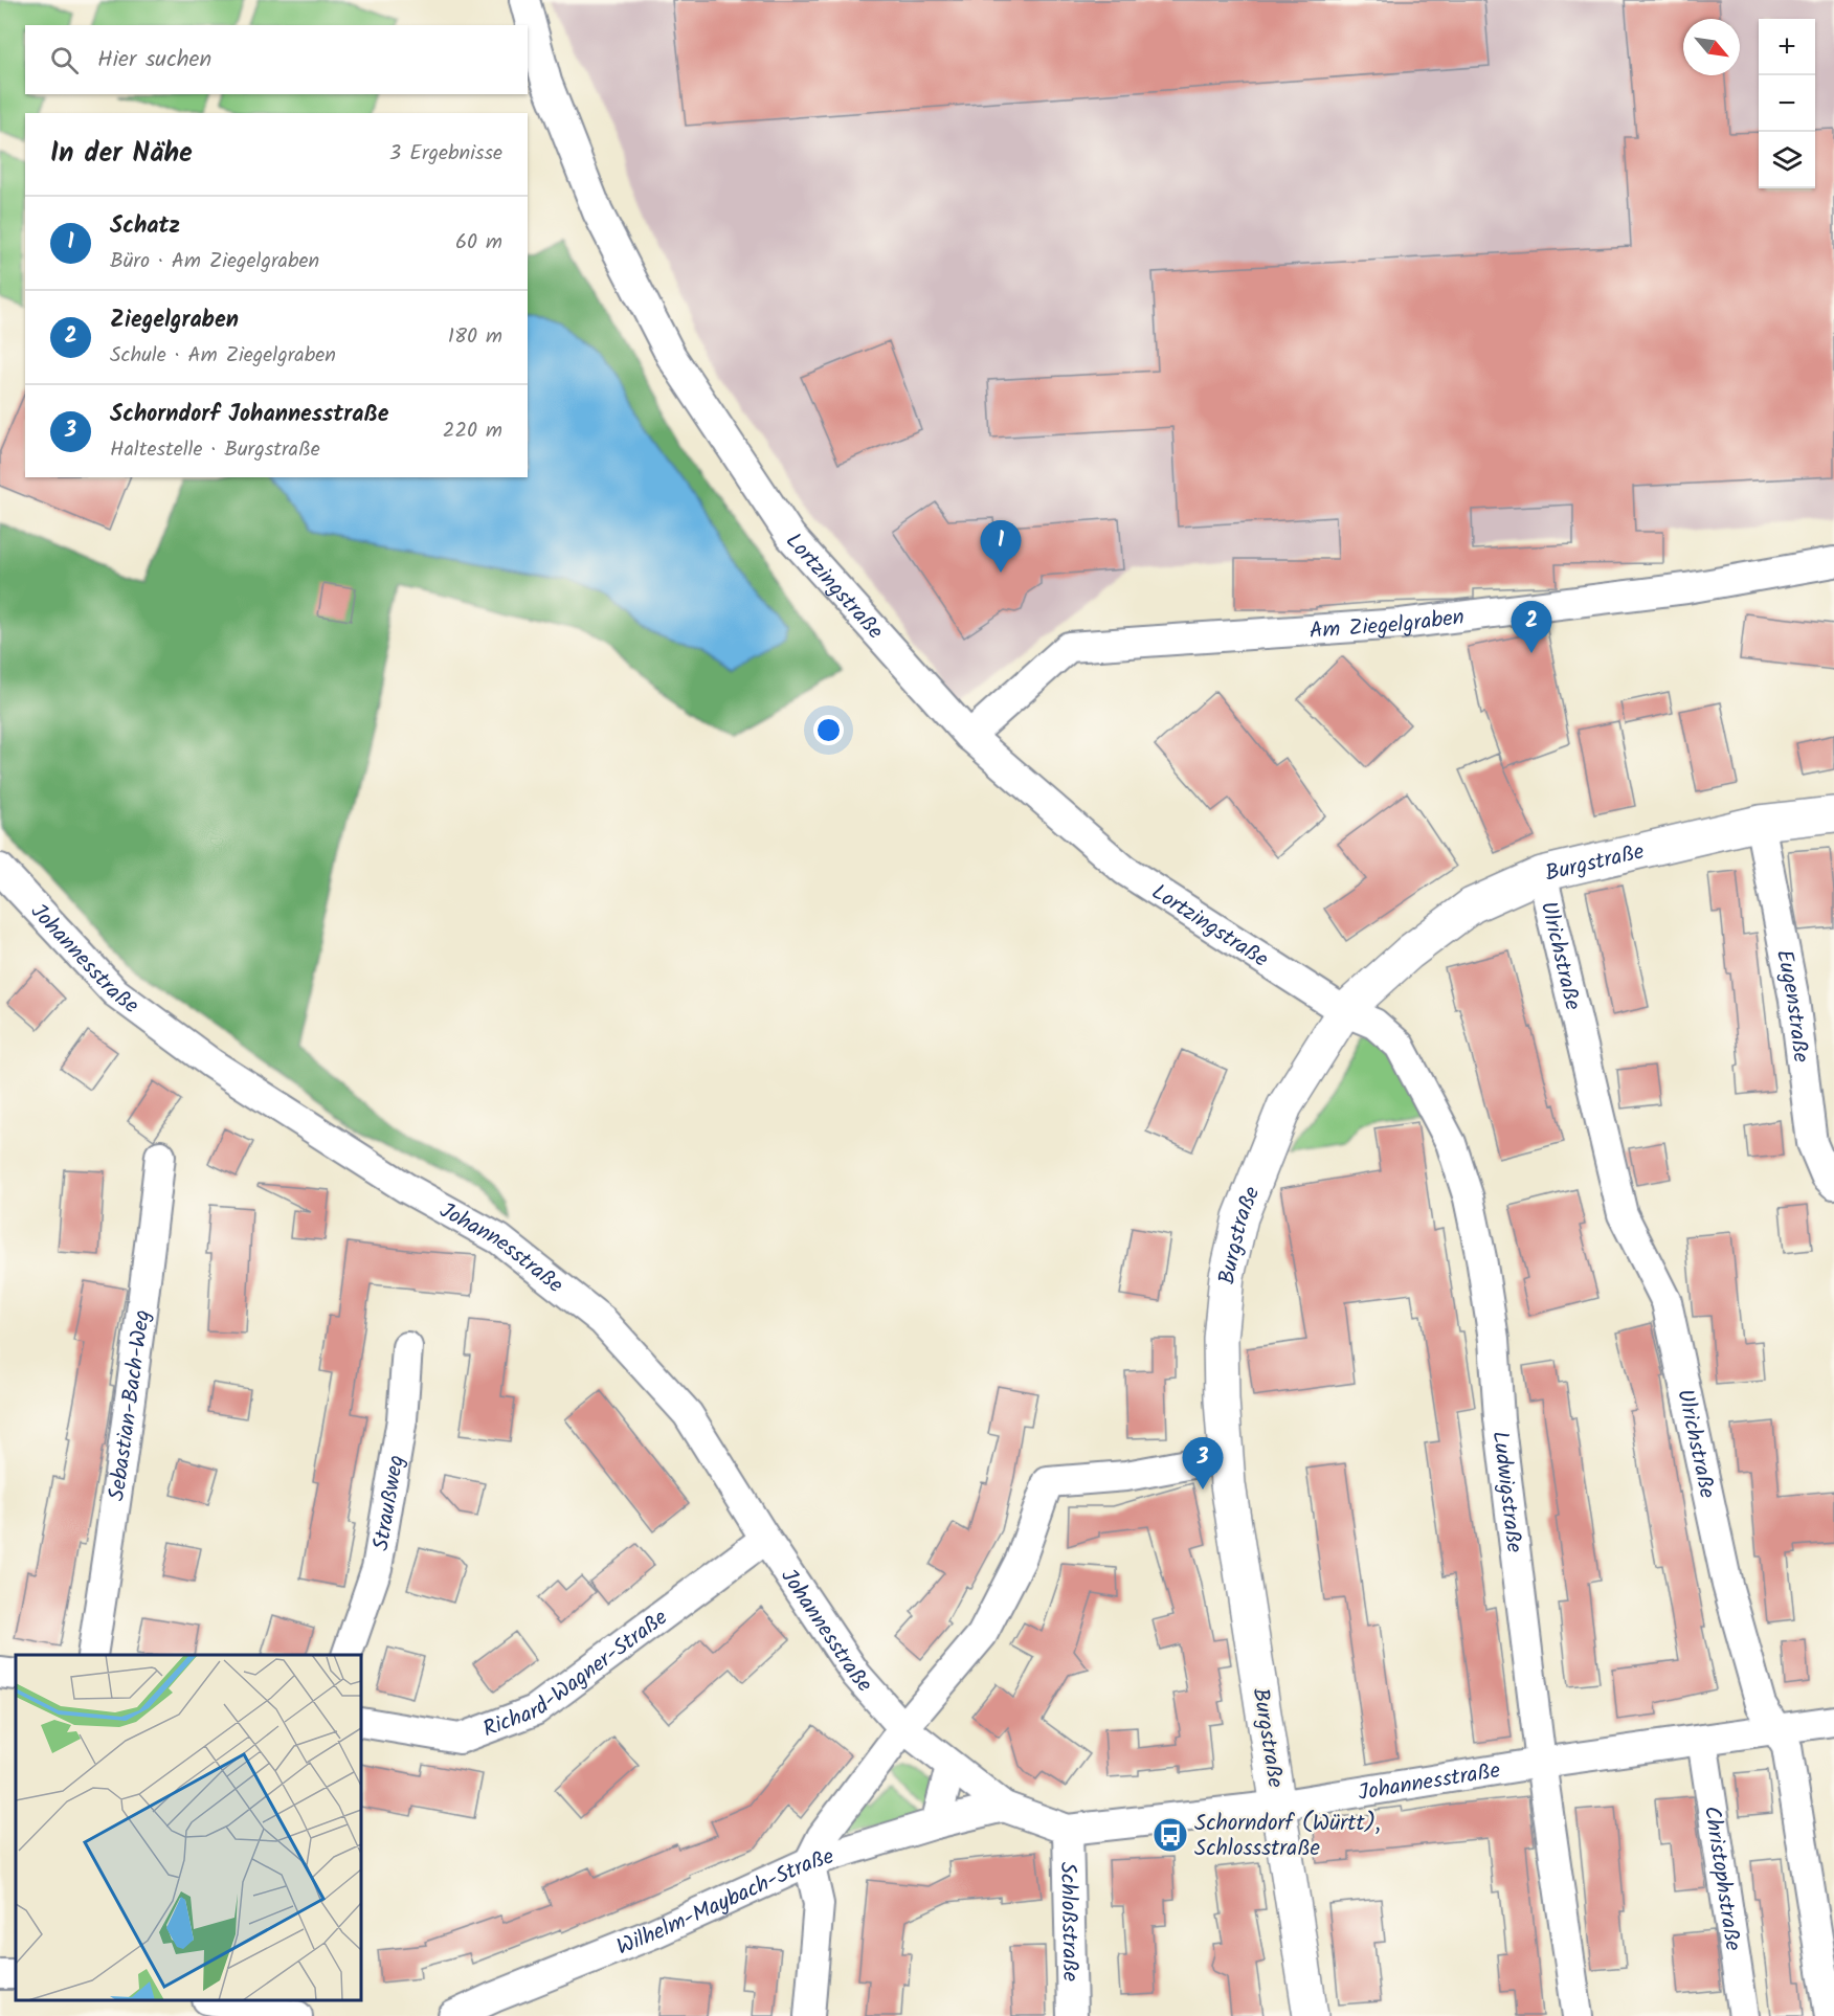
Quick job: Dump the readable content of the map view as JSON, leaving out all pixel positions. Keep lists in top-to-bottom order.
{
  "streets": {
    "street": [
      "Lortzingstraße",
      "Am Ziegelgraben",
      "Burgstraße",
      "Ulrichstraße",
      "Johannesstraße",
      "Eugenstraße",
      "Sebastian-Bach-Weg",
      "Ludwigstraße",
      "Straußweg",
      "Richard-Wagner-Straße",
      "Christophstraße",
      "Wilhelm-Maybach-Straße",
      "Schloßstraße"
    ]
  },
  "crossings": [
    ["Lortzingstraße", "Am Ziegelgraben"],
    ["Lortzingstraße", "Burgstraße"],
    ["Lortzingstraße", "Ludwigstraße"],
    ["Burgstraße", "Ulrichstraße"],
    ["Burgstraße", "Johannesstraße"],
    ["Burgstraße", "Eugenstraße"],
    ["Burgstraße", "Ludwigstraße"],
    ["Ulrichstraße", "Johannesstraße"],
    ["Johannesstraße", "Ludwigstraße"],
    ["Johannesstraße", "Richard-Wagner-Straße"],
    ["Johannesstraße", "Christophstraße"],
    ["Johannesstraße", "Wilhelm-Maybach-Straße"],
    ["Johannesstraße", "Schloßstraße"]
  ],
  "places": {
    "bus stop": ["Schorndorf (Württ), Schlossstraße"]
  },
  "north": "bottom right",
  "page": {
    "map_buttons": ["+", "−"],
    "search": "Hier suchen",
    "heading": ["In der Nähe", "3 Ergebnisse"],
    "list": [
      {
        "mark": "1",
        "name": "Schatz",
        "note": "Büro · Am Ziegelgraben",
        "value": "60 m"
      },
      {
        "mark": "2",
        "name": "Ziegelgraben",
        "note": "Schule · Am Ziegelgraben",
        "value": "180 m"
      },
      {
        "mark": "3",
        "name": "Schorndorf Johannesstraße",
        "note": "Haltestelle · Burgstraße",
        "value": "220 m"
      }
    ],
    "pins": ["1", "2", "3"]
  }
}
